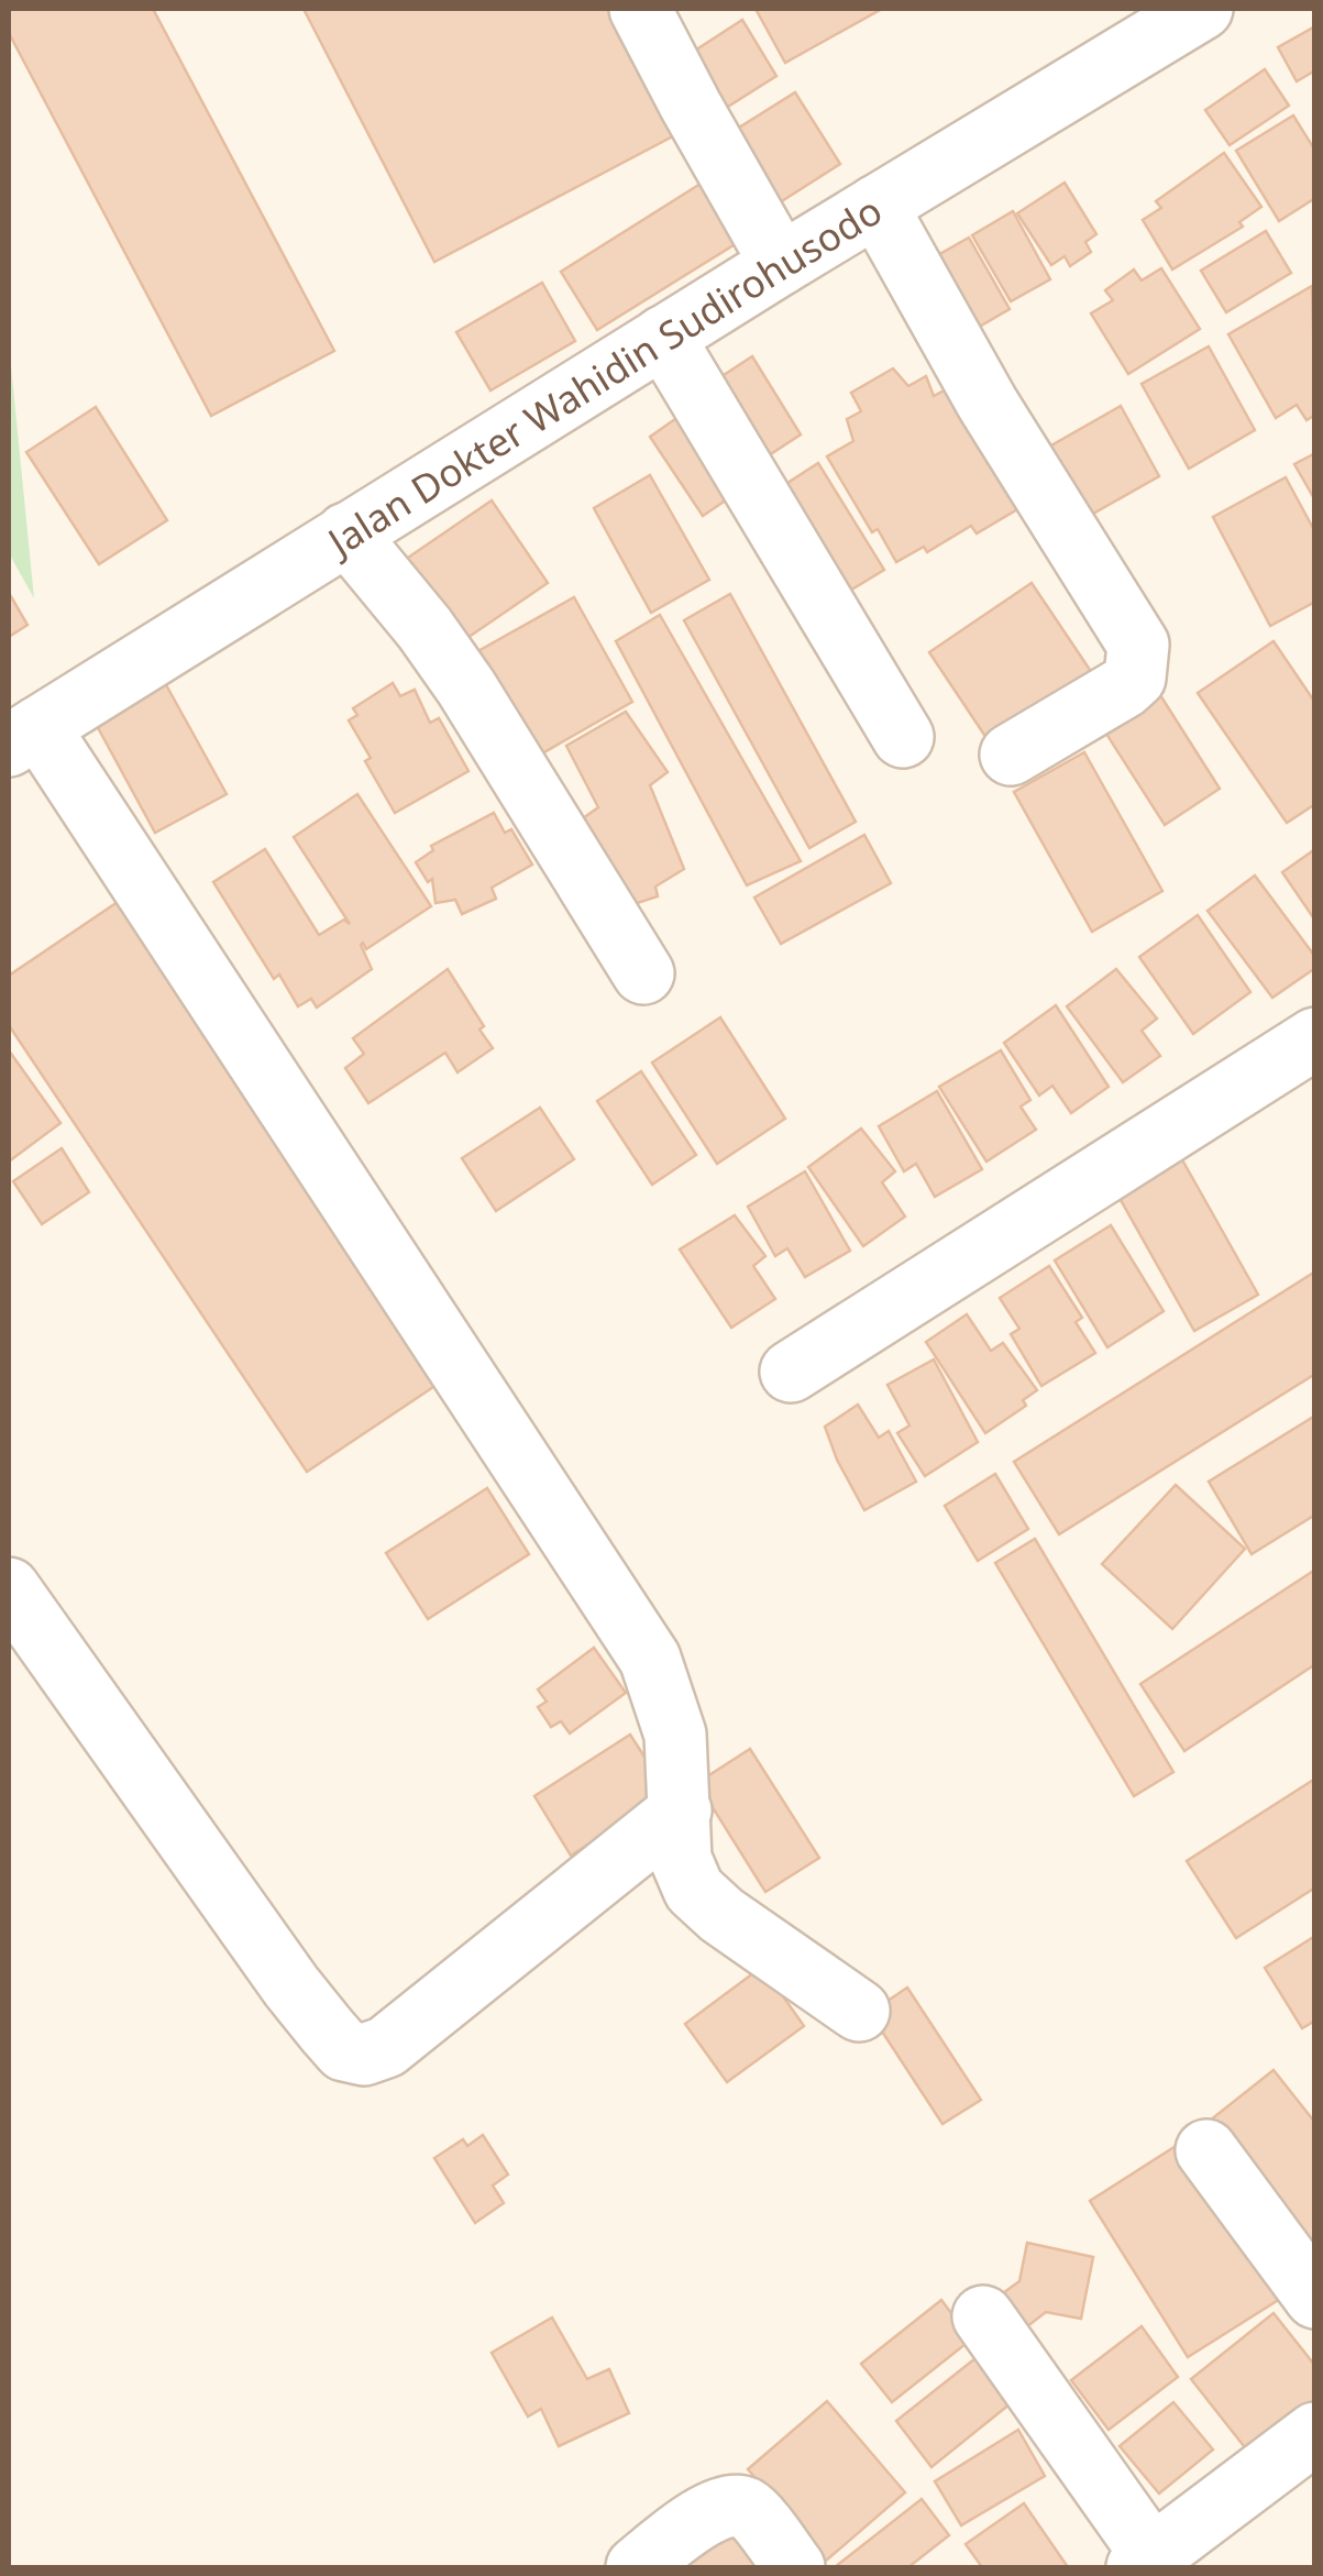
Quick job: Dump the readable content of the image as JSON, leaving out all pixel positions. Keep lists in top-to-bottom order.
{
  "streets": {
    "street": ["Jalan Dokter Wahidin Sudirohusodo"]
  }
}
